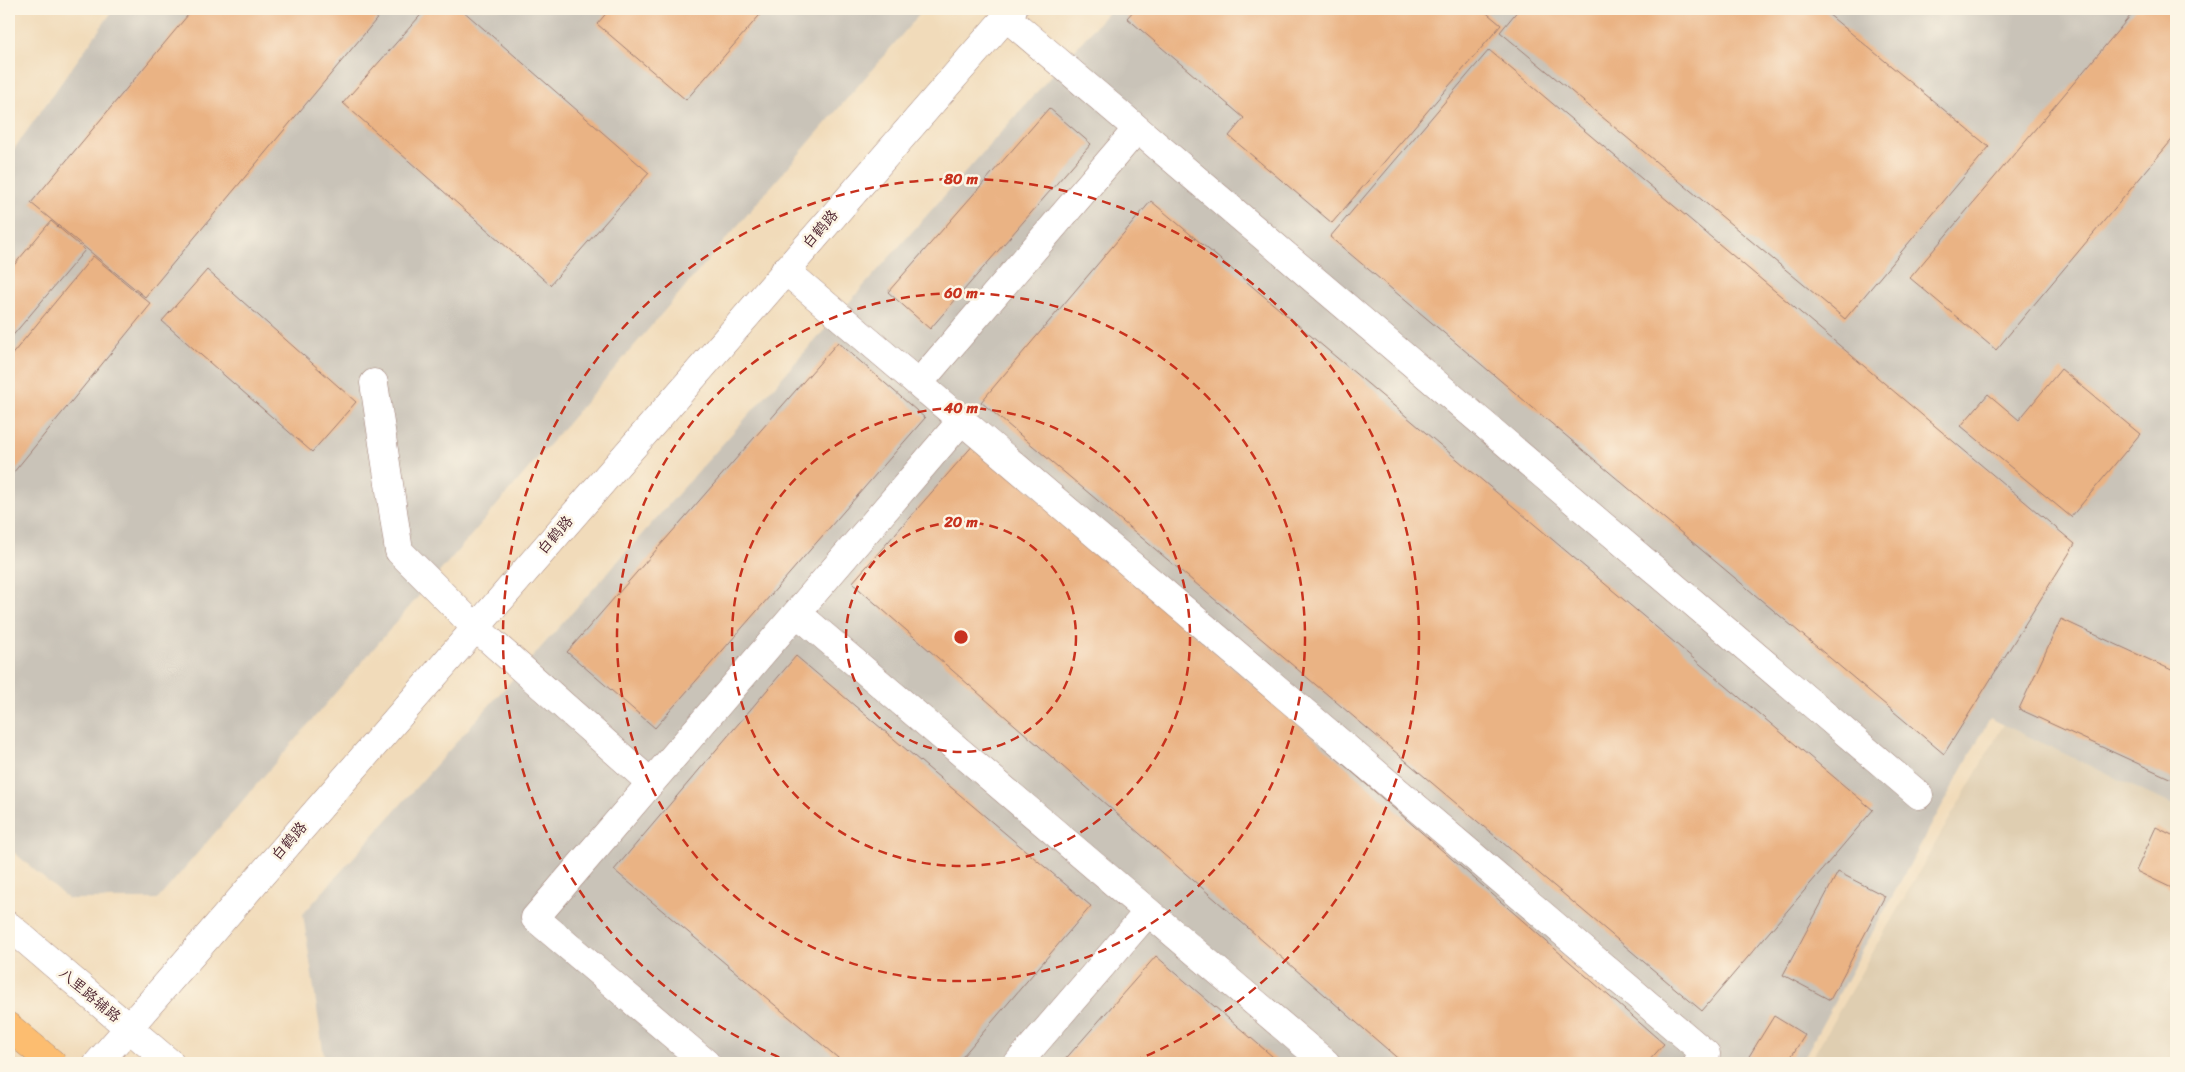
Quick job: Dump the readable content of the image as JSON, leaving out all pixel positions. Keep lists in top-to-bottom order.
{
  "streets": {
    "street": ["白鹤路", "八里路辅路"]
  },
  "crossings": [
    ["白鹤路", "八里路辅路"]
  ],
  "rings": [
    "80 m",
    "60 m",
    "40 m",
    "20 m"
  ]
}
